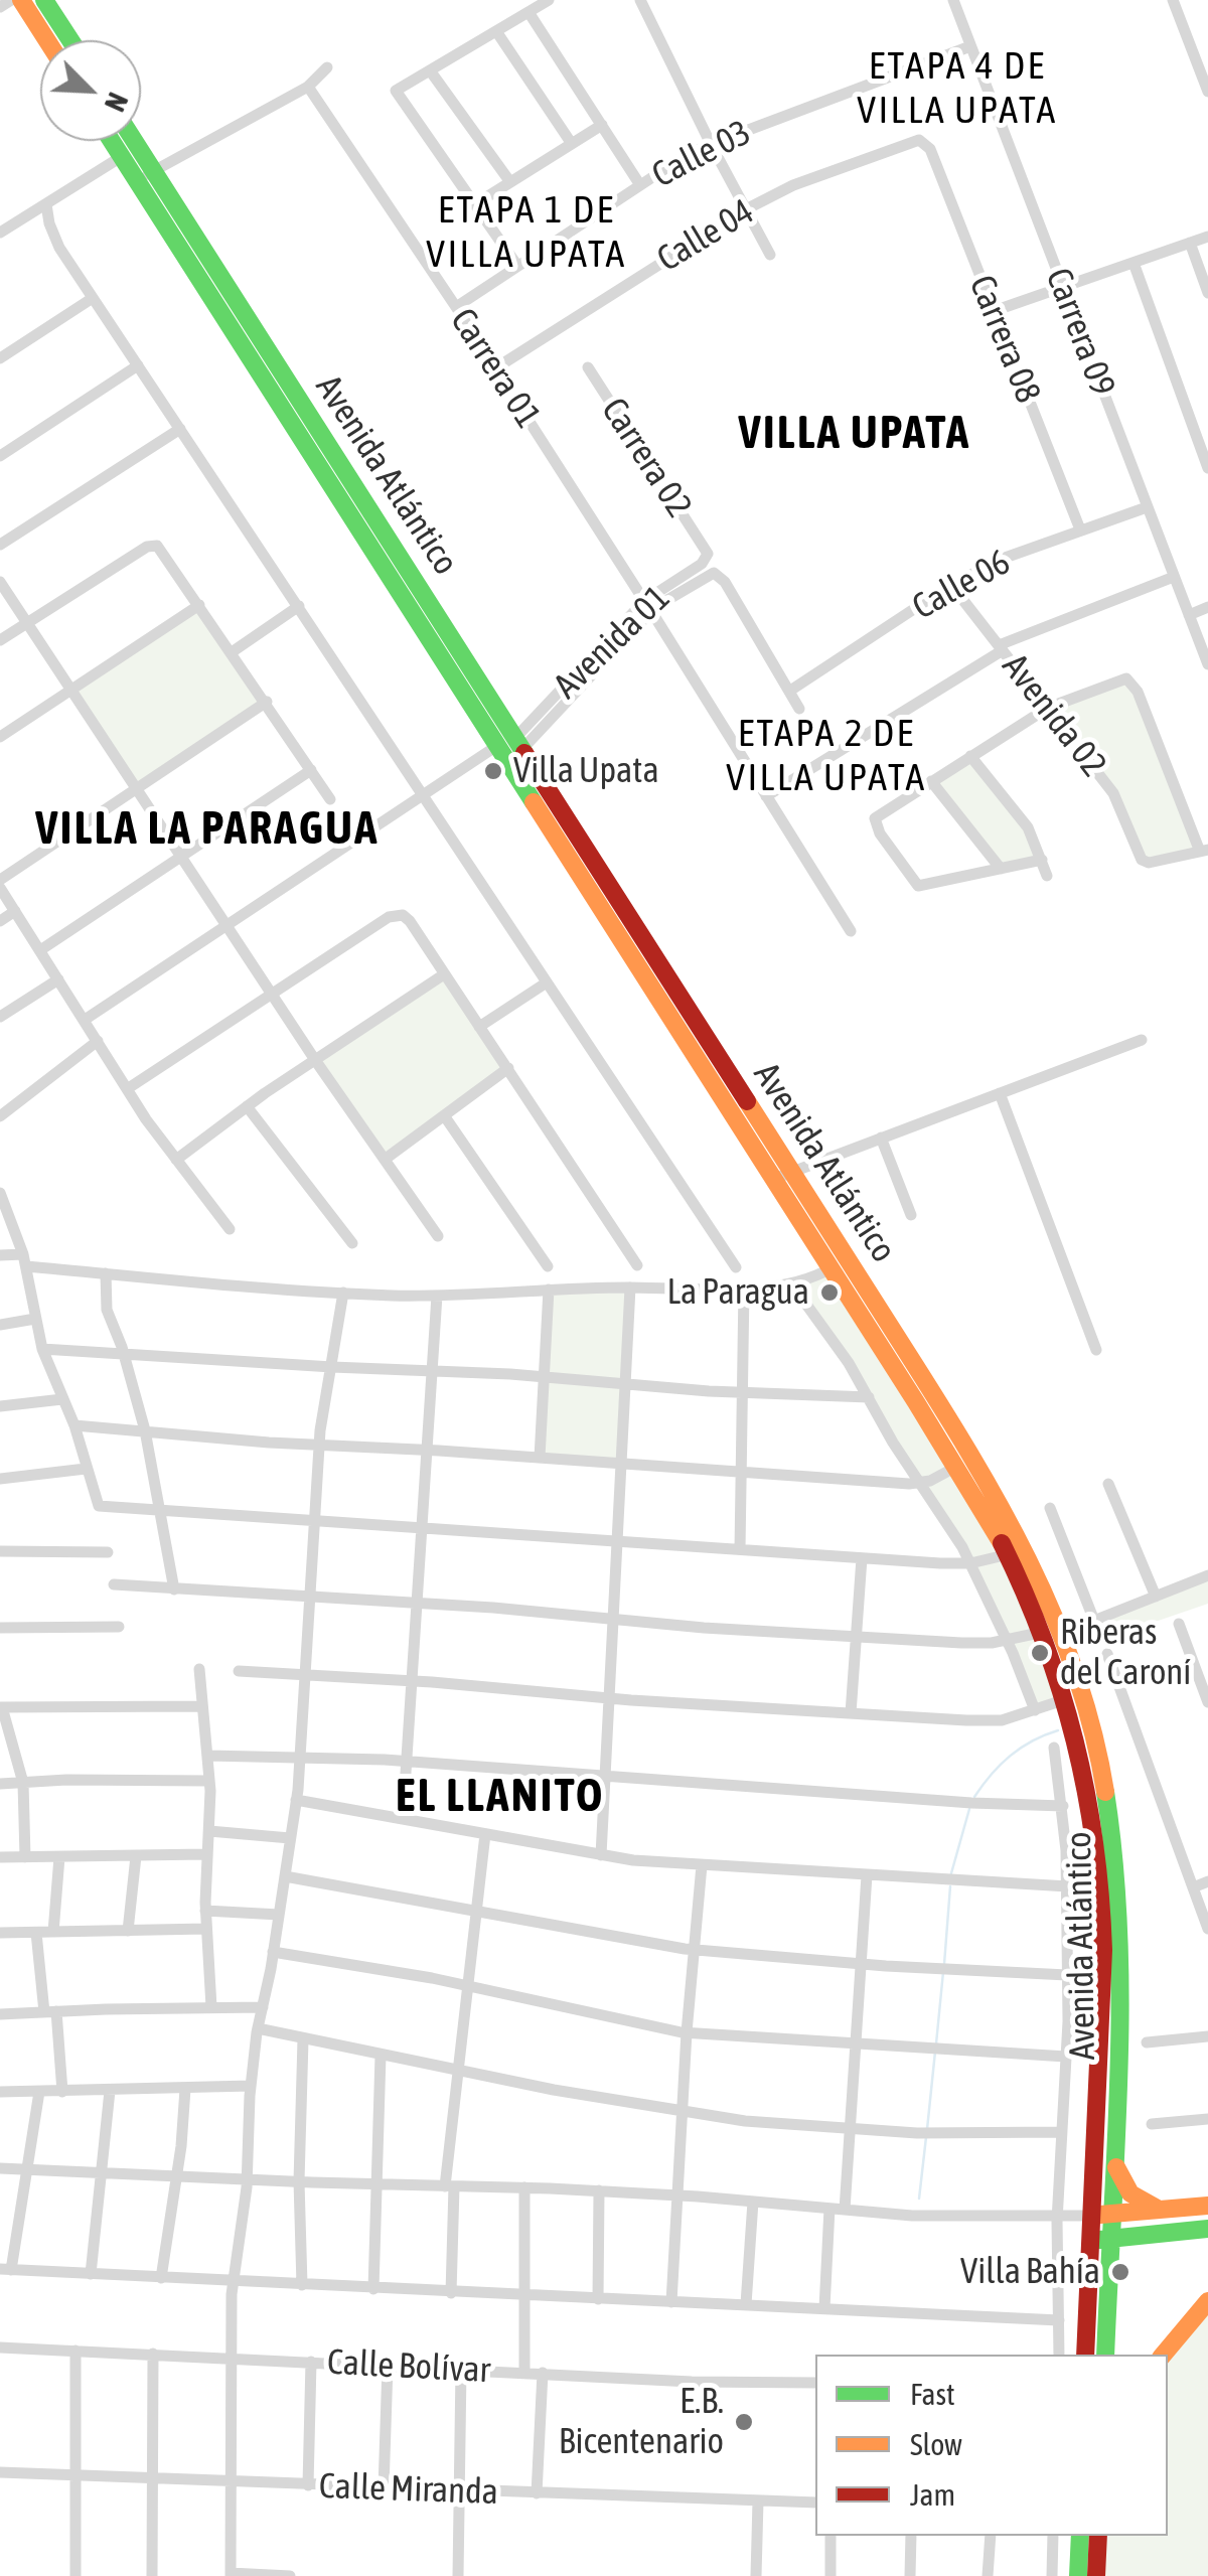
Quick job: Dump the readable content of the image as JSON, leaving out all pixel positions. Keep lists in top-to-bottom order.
{
  "streets": {
    "street": [
      "Calle 03",
      "Calle 04",
      "Carrera 09",
      "Carrera 08",
      "Carrera 01",
      "Carrera 02",
      "Avenida Atlántico",
      "Calle 06",
      "Avenida 01",
      "Avenida 02",
      "Calle Bolívar",
      "Calle Miranda"
    ]
  },
  "crossings": [
    ["Calle 03", "Carrera 09"],
    ["Calle 03", "Carrera 01"],
    ["Calle 04", "Carrera 08"],
    ["Calle 04", "Carrera 01"],
    ["Carrera 09", "Calle 06"],
    ["Carrera 08", "Calle 06"],
    ["Carrera 01", "Avenida 01"],
    ["Carrera 02", "Avenida 01"],
    ["Avenida Atlántico", "Avenida 01"],
    ["Calle 06", "Avenida 01"],
    ["Calle 06", "Avenida 02"]
  ],
  "districts": [
    "ETAPA 4 DE VILLA UPATA",
    "ETAPA 1 DE VILLA UPATA",
    "VILLA UPATA",
    "ETAPA 2 DE VILLA UPATA",
    "VILLA LA PARAGUA",
    "EL LLANITO"
  ],
  "places": [
    "Villa Upata",
    "La Paragua",
    "Riberas del Caroní",
    "Villa Bahía",
    "E.B. Bicentenario"
  ],
  "legend": ["Fast", "Slow", "Jam"],
  "north": "bottom right"
}
